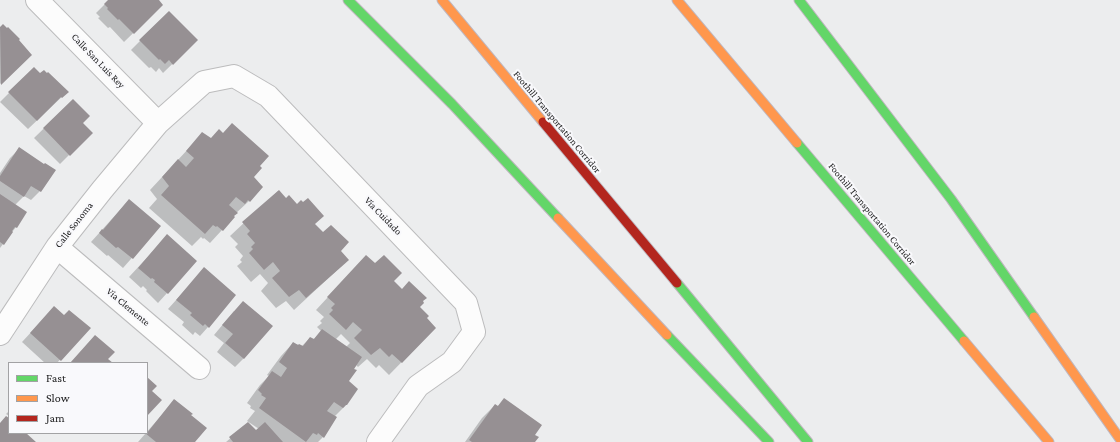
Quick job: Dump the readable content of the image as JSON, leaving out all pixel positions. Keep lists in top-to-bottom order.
{
  "streets": {
    "highway": ["Foothill Transportation Corridor"],
    "street": [
      "Calle San Luis Rey",
      "Via Cuidado",
      "Calle Sonoma",
      "Via Clemente"
    ]
  },
  "crossings": [
    ["Calle San Luis Rey", "Via Cuidado"],
    ["Calle San Luis Rey", "Calle Sonoma"],
    ["Via Cuidado", "Calle Sonoma"],
    ["Calle Sonoma", "Via Clemente"]
  ],
  "legend": ["Fast", "Slow", "Jam"]
}
